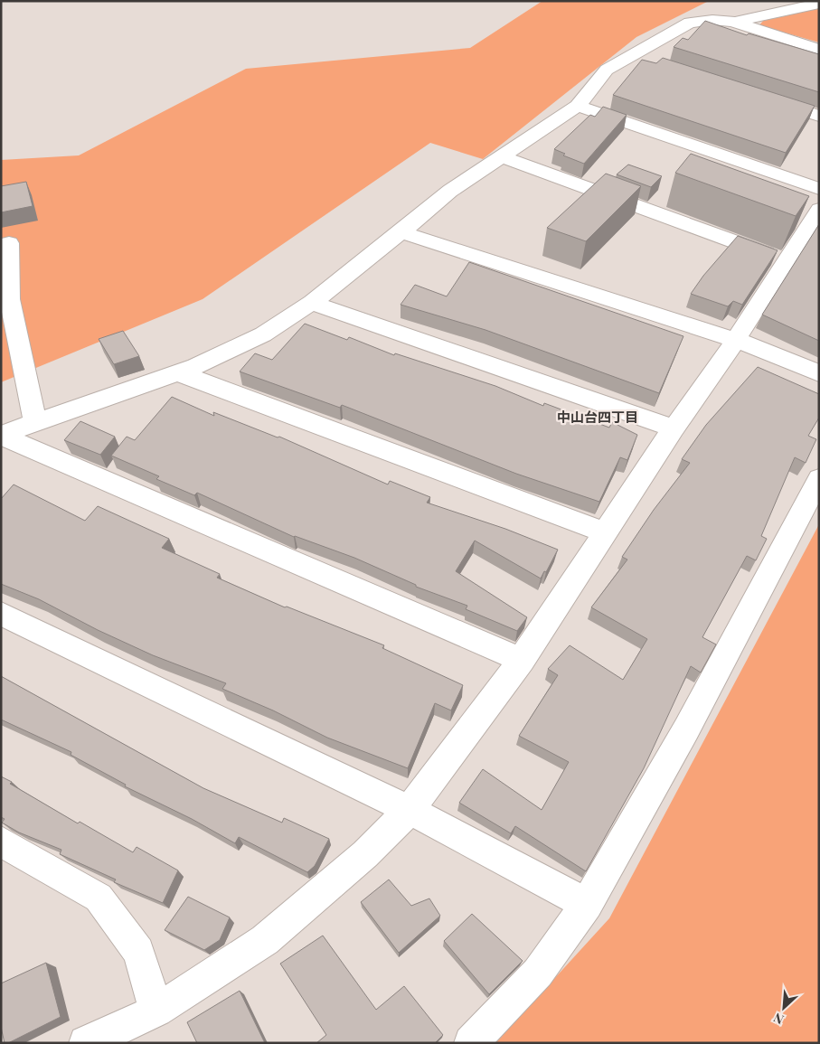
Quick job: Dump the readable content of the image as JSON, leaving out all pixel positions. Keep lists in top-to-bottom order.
{
  "districts": ["中山台四丁目"],
  "north": "bottom left"
}
